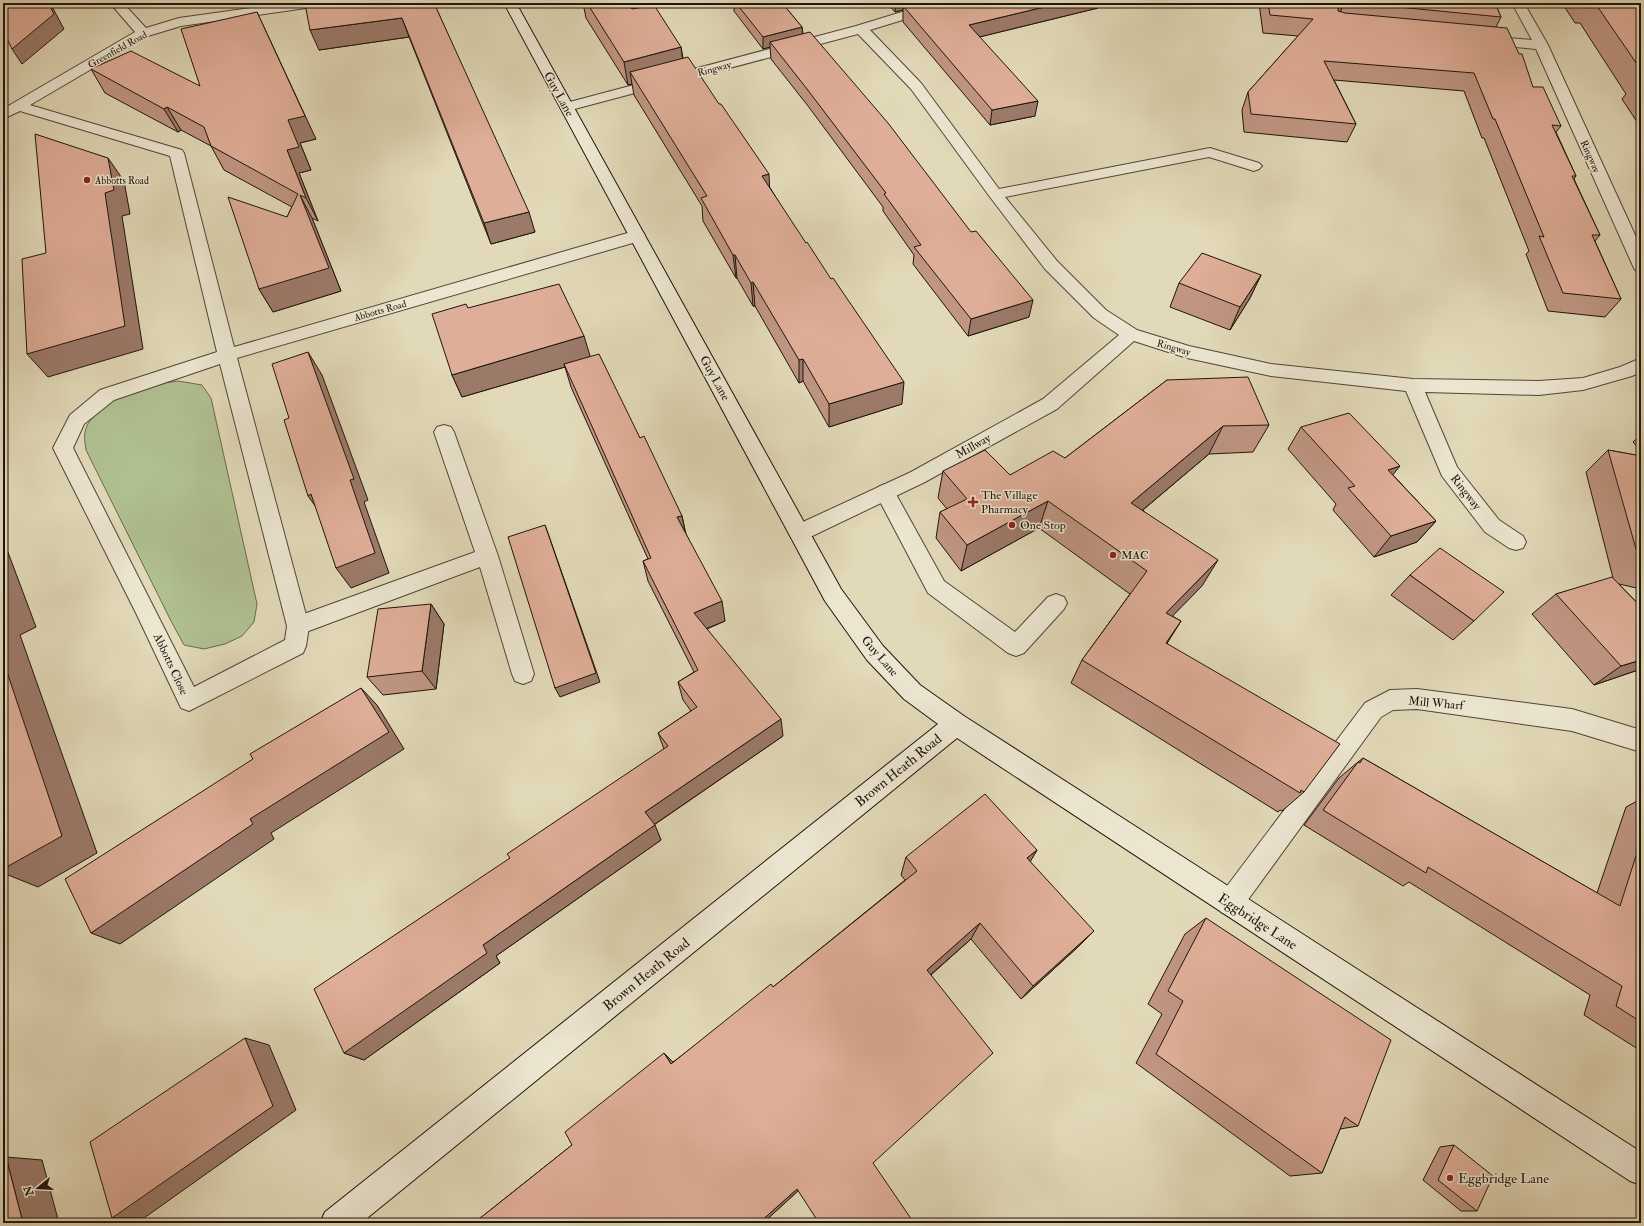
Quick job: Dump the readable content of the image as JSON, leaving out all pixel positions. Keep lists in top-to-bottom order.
{
  "streets": {
    "street": [
      "Greenfield Road",
      "Ringway",
      "Guy Lane",
      "Abbotts Road",
      "Millway",
      "Abbotts Close",
      "Mill Wharf",
      "Brown Heath Road",
      "Eggbridge Lane"
    ]
  },
  "crossings": [
    ["Ringway", "Guy Lane"],
    ["Ringway", "Millway"],
    ["Guy Lane", "Abbotts Road"],
    ["Guy Lane", "Millway"],
    ["Guy Lane", "Brown Heath Road"],
    ["Guy Lane", "Eggbridge Lane"],
    ["Abbotts Road", "Abbotts Close"],
    ["Mill Wharf", "Eggbridge Lane"],
    ["Brown Heath Road", "Eggbridge Lane"]
  ],
  "places": {
    "other": [
      "Abbotts Road",
      "One Stop",
      "MAC",
      "Eggbridge Lane"
    ],
    "health": ["The Village Pharmacy"]
  },
  "north": "left"
}
